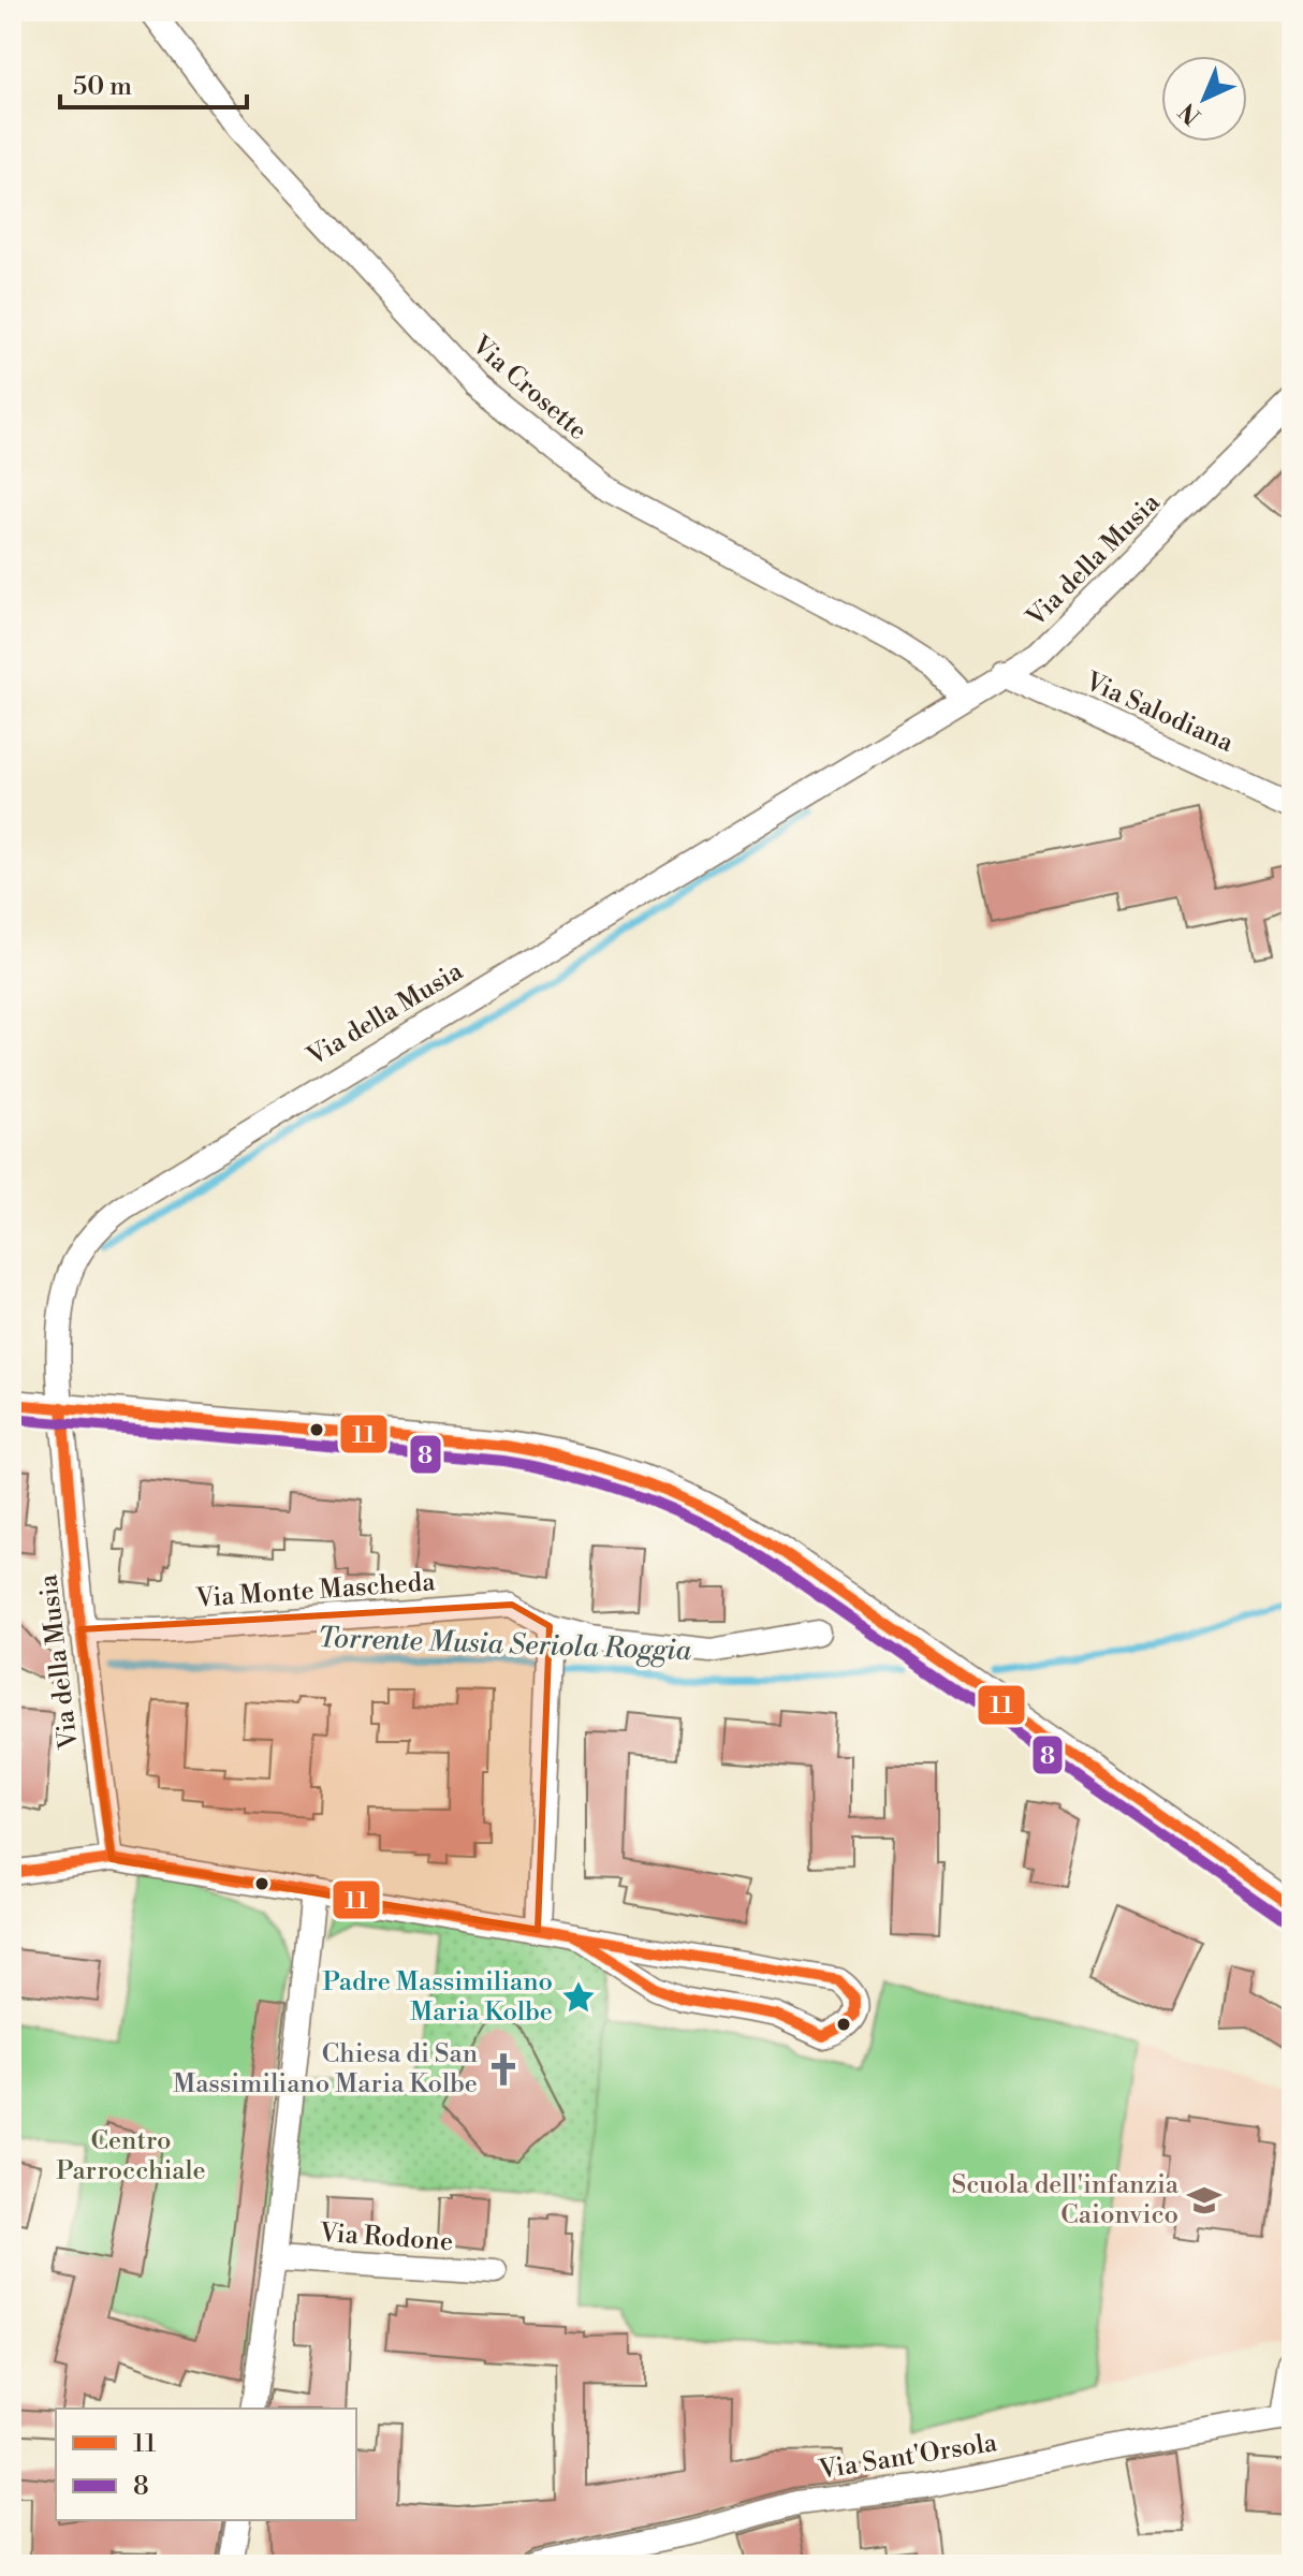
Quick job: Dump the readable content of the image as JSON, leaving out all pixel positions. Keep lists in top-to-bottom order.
{
  "streets": {
    "street": [
      "Via Crosette",
      "Via della Musia",
      "Via Salodiana",
      "Via Monte Mascheda",
      "Via Rodone",
      "Via Sant'Orsola"
    ]
  },
  "crossings": [
    ["Via Crosette", "Via della Musia"],
    ["Via della Musia", "Via Salodiana"],
    ["Via della Musia", "Via Monte Mascheda"]
  ],
  "water": ["Torrente Musia Seriola Roggia"],
  "parks": ["Centro Parrocchiale"],
  "places": {
    "place": ["Padre Massimiliano Maria Kolbe"],
    "church": ["Chiesa di San Massimiliano Maria Kolbe"],
    "school or university": ["Scuola dell'infanzia Caionvico"]
  },
  "lines": ["transit line 11", "transit line 8"],
  "legend": ["11", "8"],
  "scale_bar": "50 m",
  "north": "bottom left"
}
